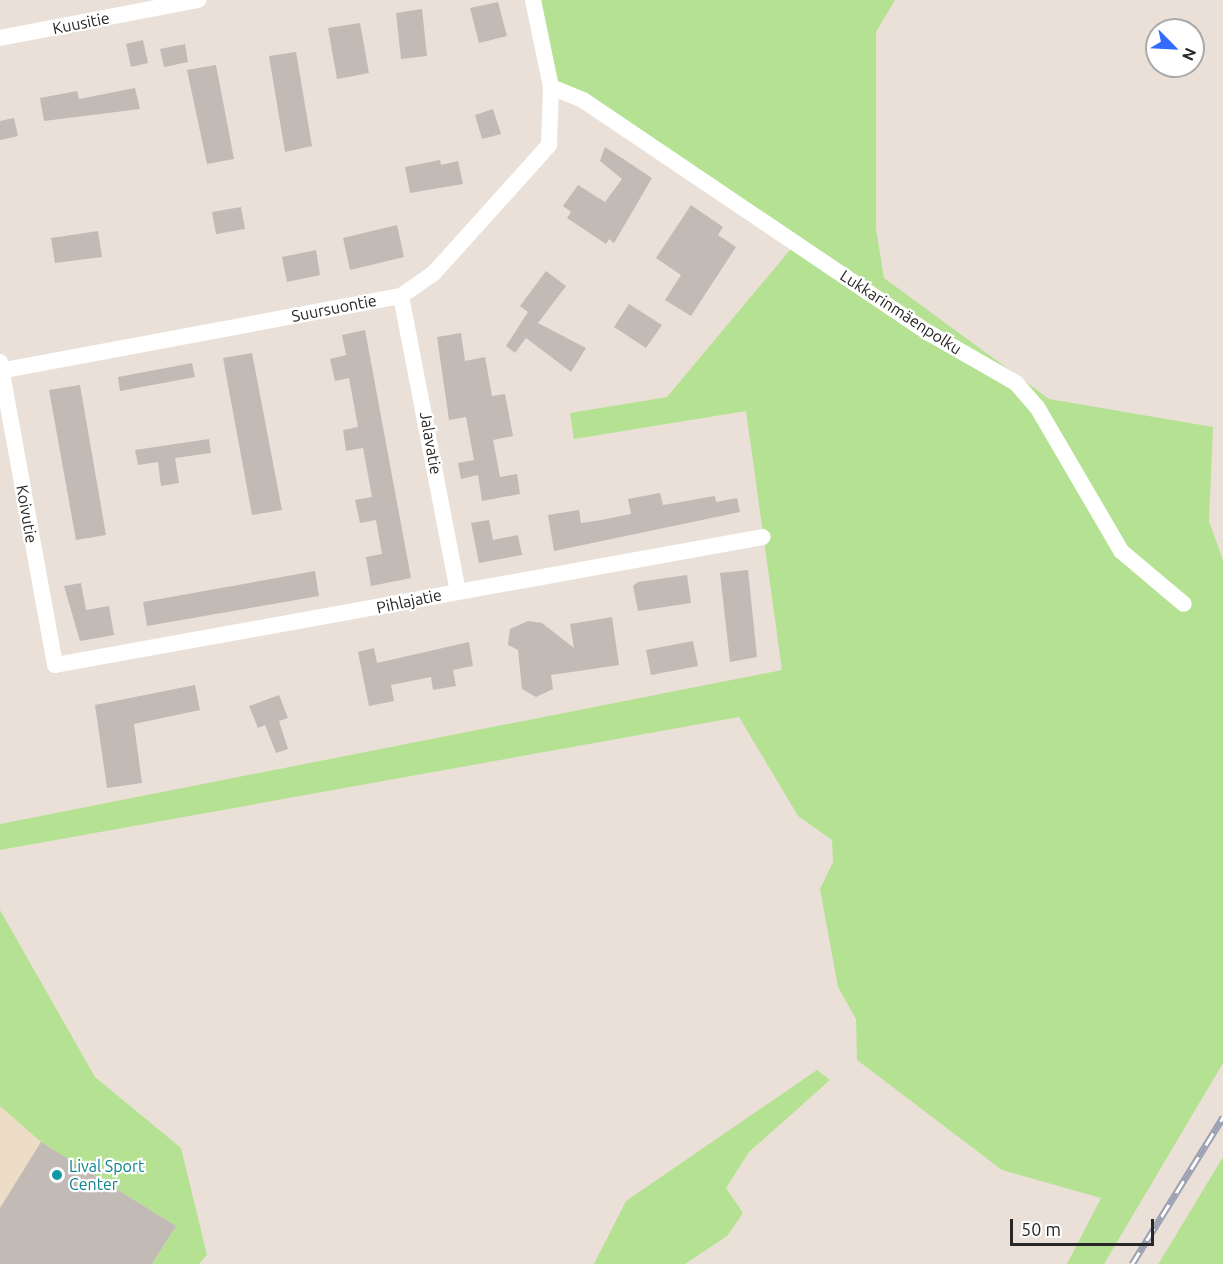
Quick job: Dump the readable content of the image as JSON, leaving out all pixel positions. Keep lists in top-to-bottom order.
{
  "streets": {
    "street": [
      "Kuusitie",
      "Suursuontie",
      "Lukkarinmäenpolku",
      "Jalavatie",
      "Koivutie",
      "Pihlajatie"
    ]
  },
  "crossings": [
    ["Suursuontie", "Lukkarinmäenpolku"],
    ["Suursuontie", "Jalavatie"],
    ["Suursuontie", "Koivutie"],
    ["Jalavatie", "Pihlajatie"],
    ["Koivutie", "Pihlajatie"]
  ],
  "places": ["Lival Sport Center"],
  "scale_bar": "50 m",
  "north": "bottom right"
}
